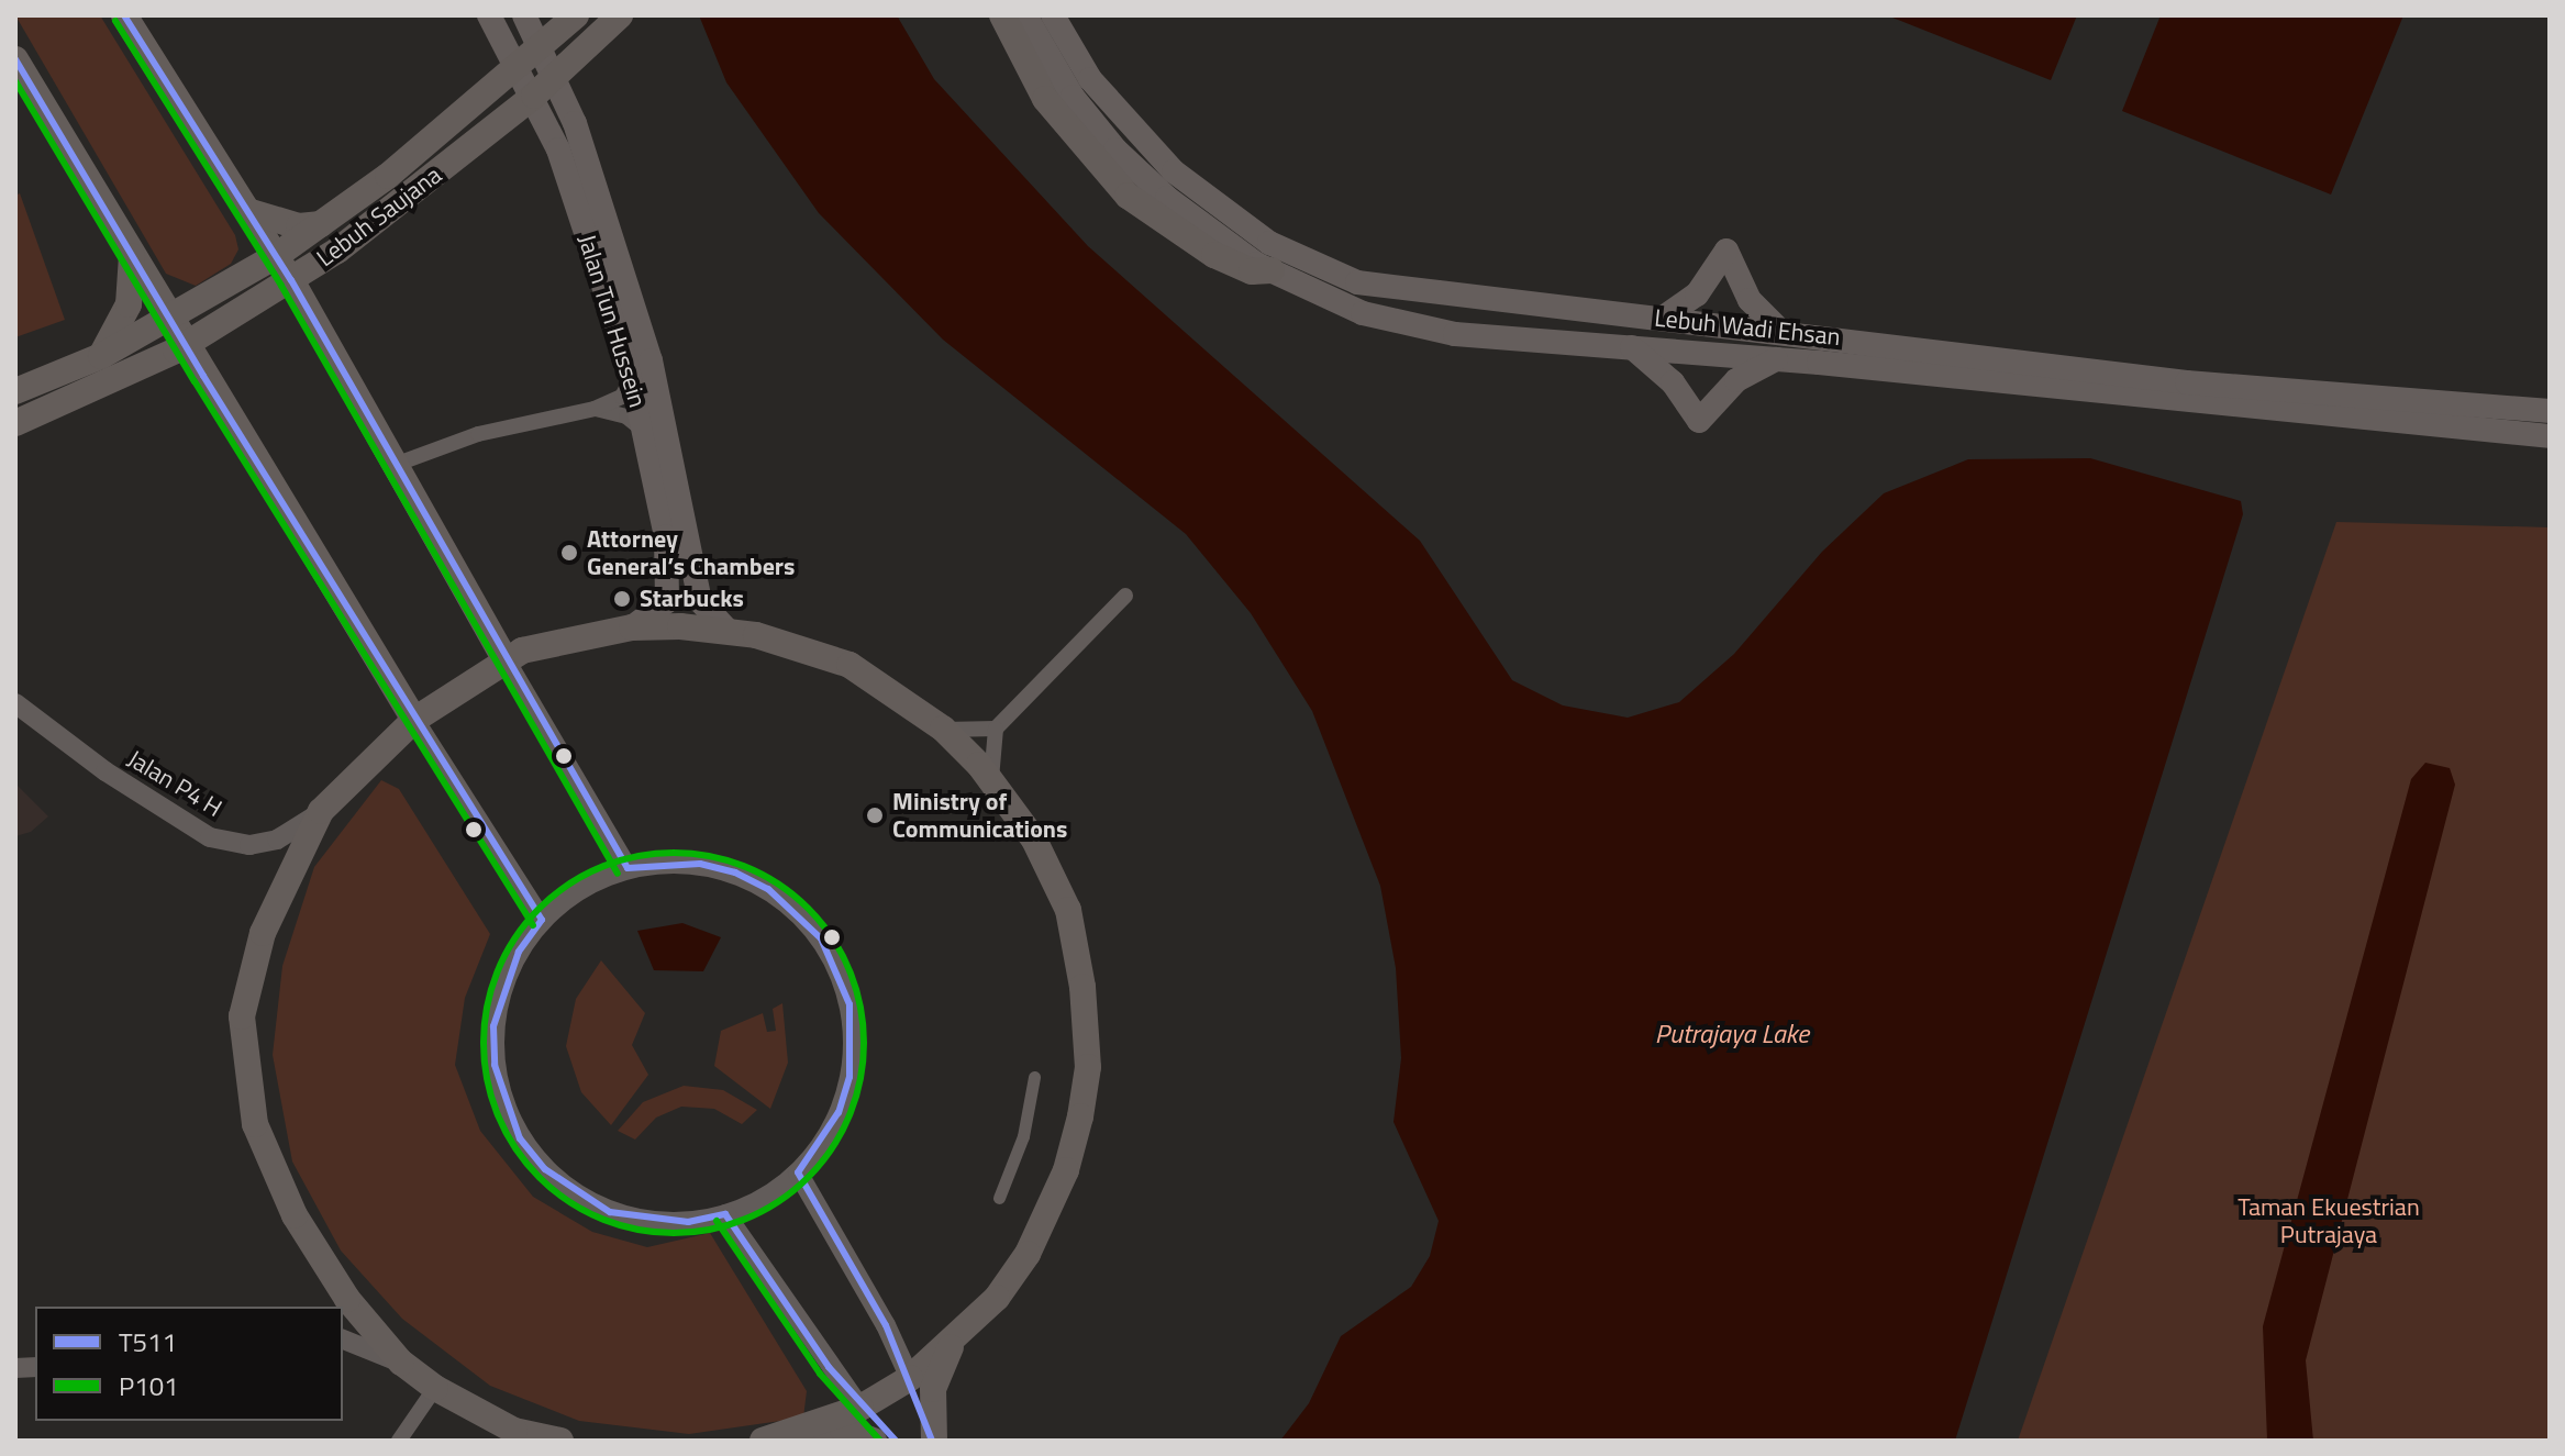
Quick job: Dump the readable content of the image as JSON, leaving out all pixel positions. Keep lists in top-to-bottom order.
{
  "streets": {
    "main road": ["Lebuh Saujana", "Jalan Tun Hussein", "Lebuh Wadi Ehsan"],
    "street": ["Jalan P4 H"]
  },
  "crossings": [
    ["Lebuh Saujana", "Jalan Tun Hussein"]
  ],
  "water": ["Putrajaya Lake"],
  "parks": ["Taman Ekuestrian Putrajaya"],
  "places": ["Attorney General’s Chambers", "Starbucks", "Ministry of Communications"],
  "lines": ["transit line T511", "transit line P101"],
  "legend": ["T511", "P101"]
}
